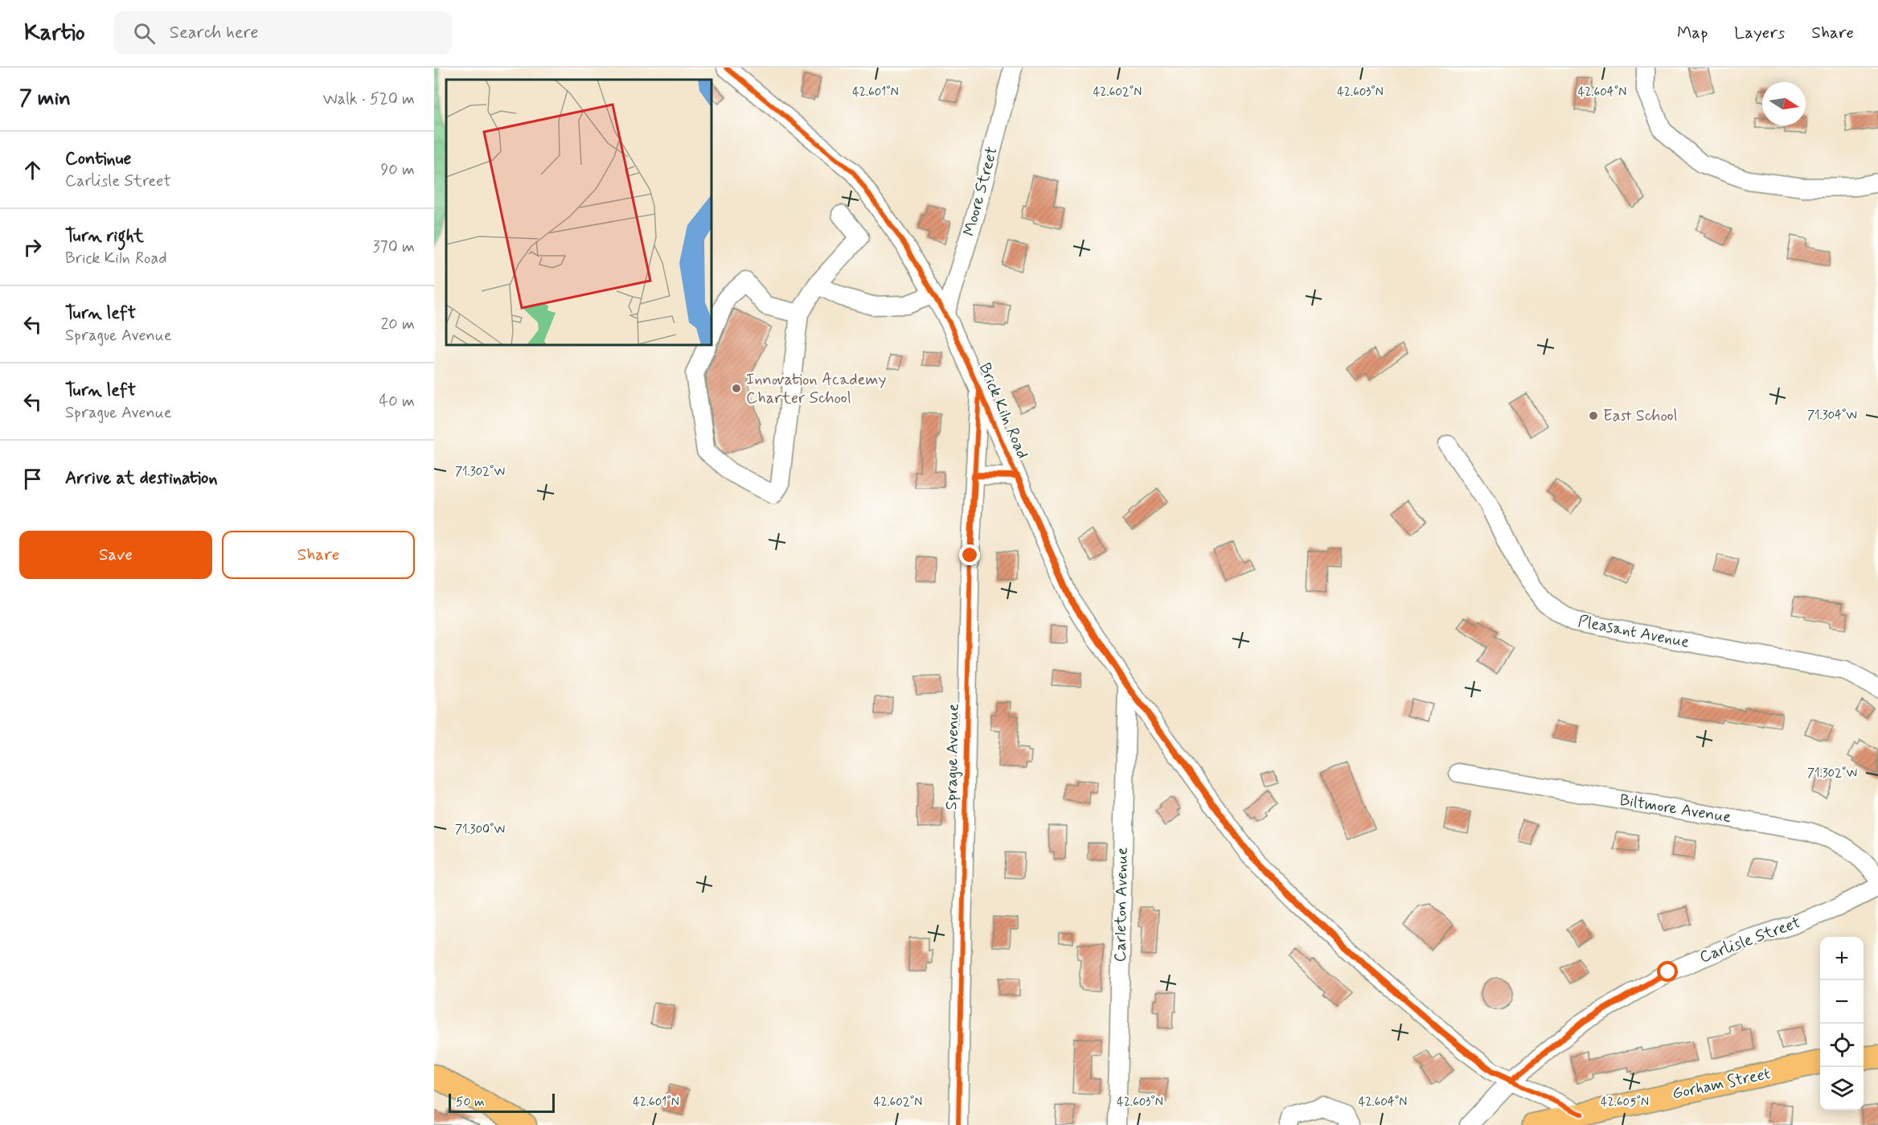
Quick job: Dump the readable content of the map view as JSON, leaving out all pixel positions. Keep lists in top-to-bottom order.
{
  "streets": {
    "main road": ["Gorham Street"],
    "street": [
      "Moore Street",
      "Brick Kiln Road",
      "Pleasant Avenue",
      "Sprague Avenue",
      "Biltmore Avenue",
      "Carleton Avenue",
      "Carlisle Street"
    ]
  },
  "crossings": [
    ["Moore Street", "Brick Kiln Road"],
    ["Brick Kiln Road", "Sprague Avenue"],
    ["Brick Kiln Road", "Carleton Avenue"],
    ["Brick Kiln Road", "Carlisle Street"],
    ["Brick Kiln Road", "Gorham Street"]
  ],
  "places": ["Innovation Academy Charter School", "East School"],
  "scale_bar": "50 m",
  "north": "right",
  "page": {
    "header": "Kartio",
    "search": "Search here",
    "nav": ["Map", "Layers", "Share"],
    "heading": ["7 min", "Walk · 520 m"],
    "list": [
      ["Continue", "Carlisle Street", "90 m"],
      ["Turn right", "Brick Kiln Road", "370 m"],
      ["Turn left", "Sprague Avenue", "20 m"],
      ["Turn left", "Sprague Avenue", "40 m"],
      "Arrive at destination"
    ],
    "buttons": ["Save", "Share"],
    "map_buttons": ["+", "−"],
    "scale": "50 m"
  },
  "coordinates": [
    "42.601°N",
    "42.602°N",
    "42.603°N",
    "42.604°N",
    "71.304°W",
    "71.302°W",
    "71.300°W",
    "42.605°N"
  ]
}
